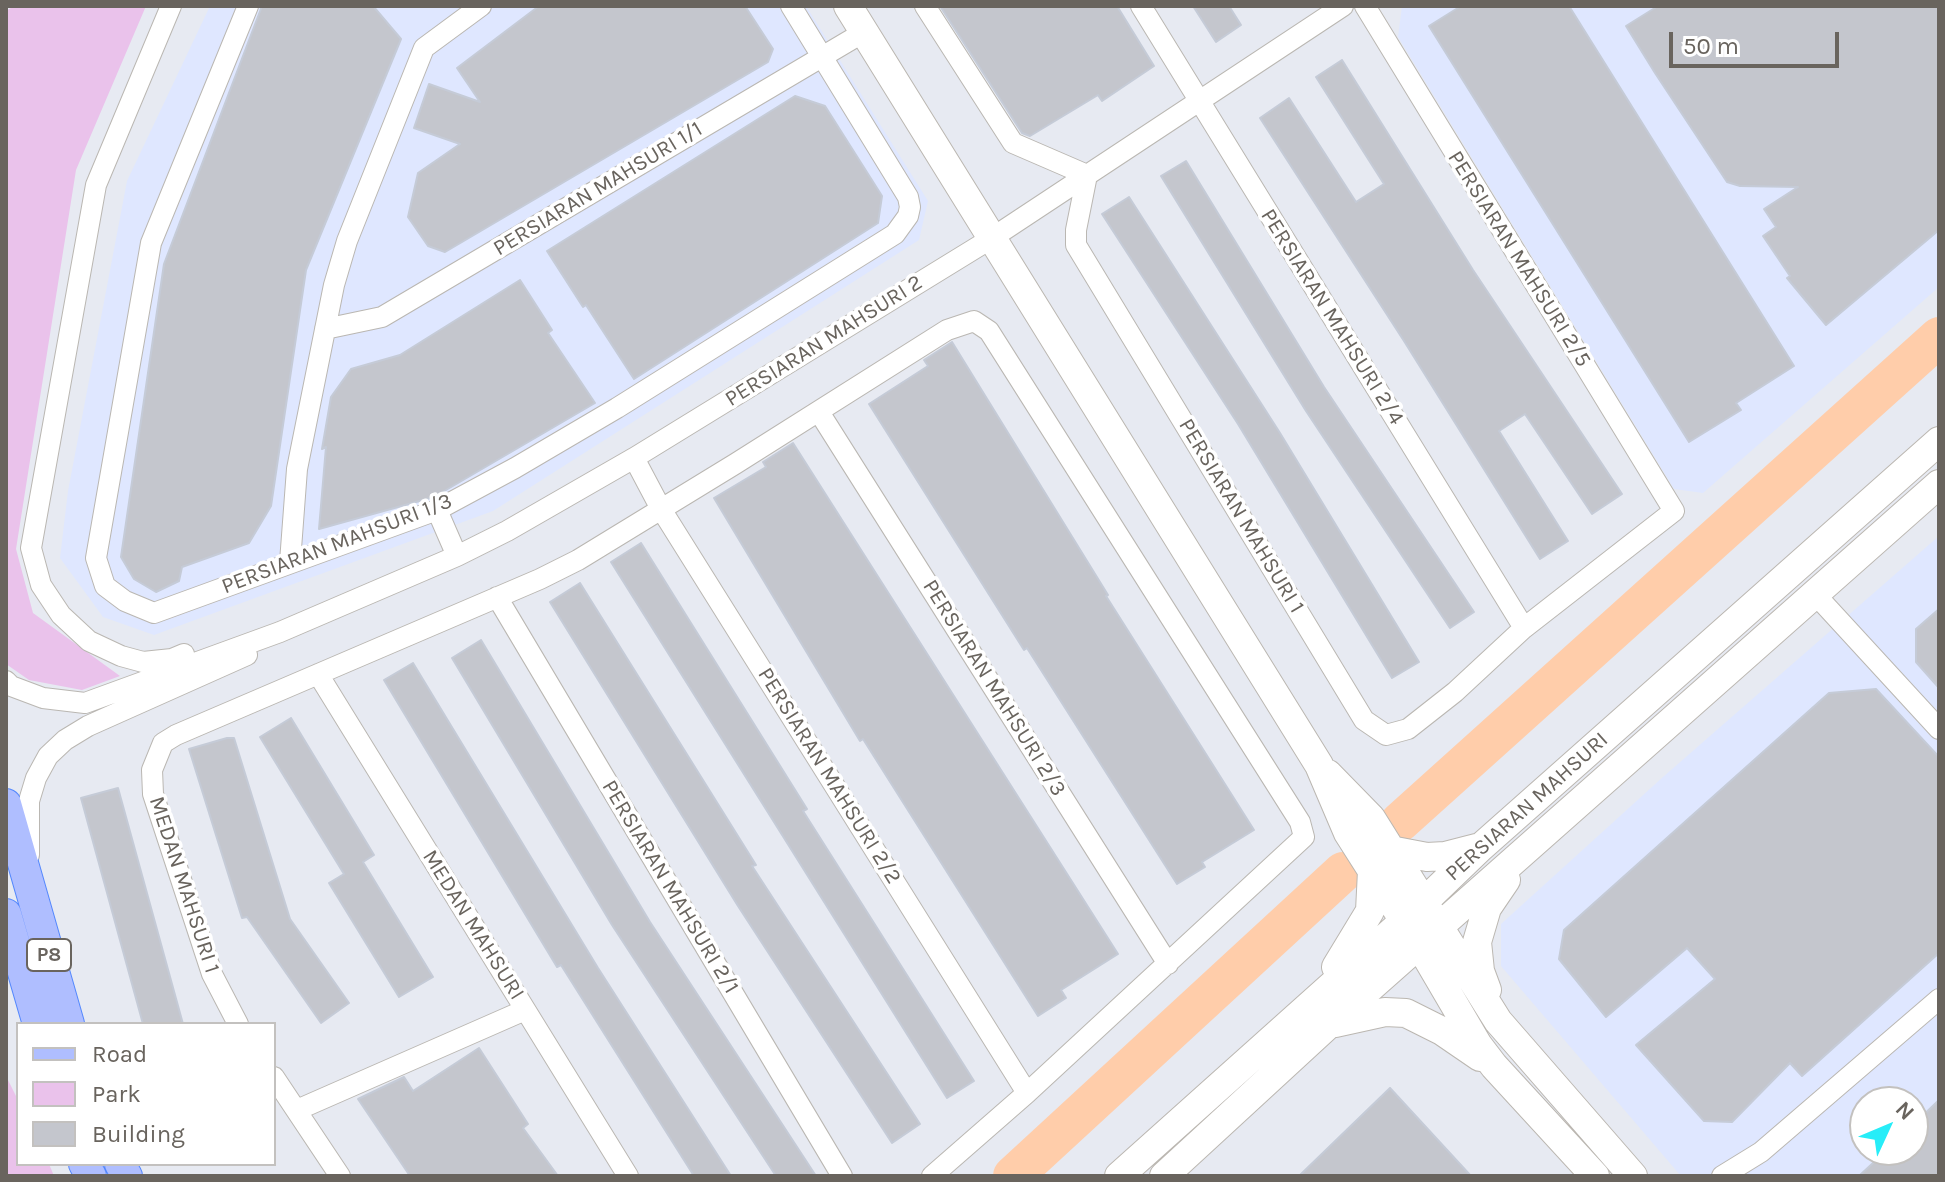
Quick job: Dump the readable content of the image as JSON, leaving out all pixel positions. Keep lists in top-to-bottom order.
{
  "streets": {
    "main road": ["P8"],
    "street": [
      "PERSIARAN MAHSURI 1/1",
      "PERSIARAN MAHSURI 2/5",
      "PERSIARAN MAHSURI 2/4",
      "PERSIARAN MAHSURI 2",
      "PERSIARAN MAHSURI 1",
      "PERSIARAN MAHSURI 1/3",
      "PERSIARAN MAHSURI 2/3",
      "PERSIARAN MAHSURI 2/2",
      "PERSIARAN MAHSURI",
      "MEDAN MAHSURI 1",
      "PERSIARAN MAHSURI 2/1",
      "MEDAN MAHSURI"
    ]
  },
  "crossings": [
    ["PERSIARAN MAHSURI 1/1", "PERSIARAN MAHSURI 1/3"],
    ["PERSIARAN MAHSURI 2/5", "PERSIARAN MAHSURI 1"],
    ["PERSIARAN MAHSURI 2/4", "PERSIARAN MAHSURI 2"],
    ["PERSIARAN MAHSURI 2/4", "PERSIARAN MAHSURI 1"],
    ["PERSIARAN MAHSURI 2", "PERSIARAN MAHSURI 1"],
    ["PERSIARAN MAHSURI 2", "PERSIARAN MAHSURI 2/2"],
    ["MEDAN MAHSURI 1", "MEDAN MAHSURI"]
  ],
  "legend": ["Road", "Park", "Building"],
  "scale_bar": "50 m",
  "north": "top right"
}
